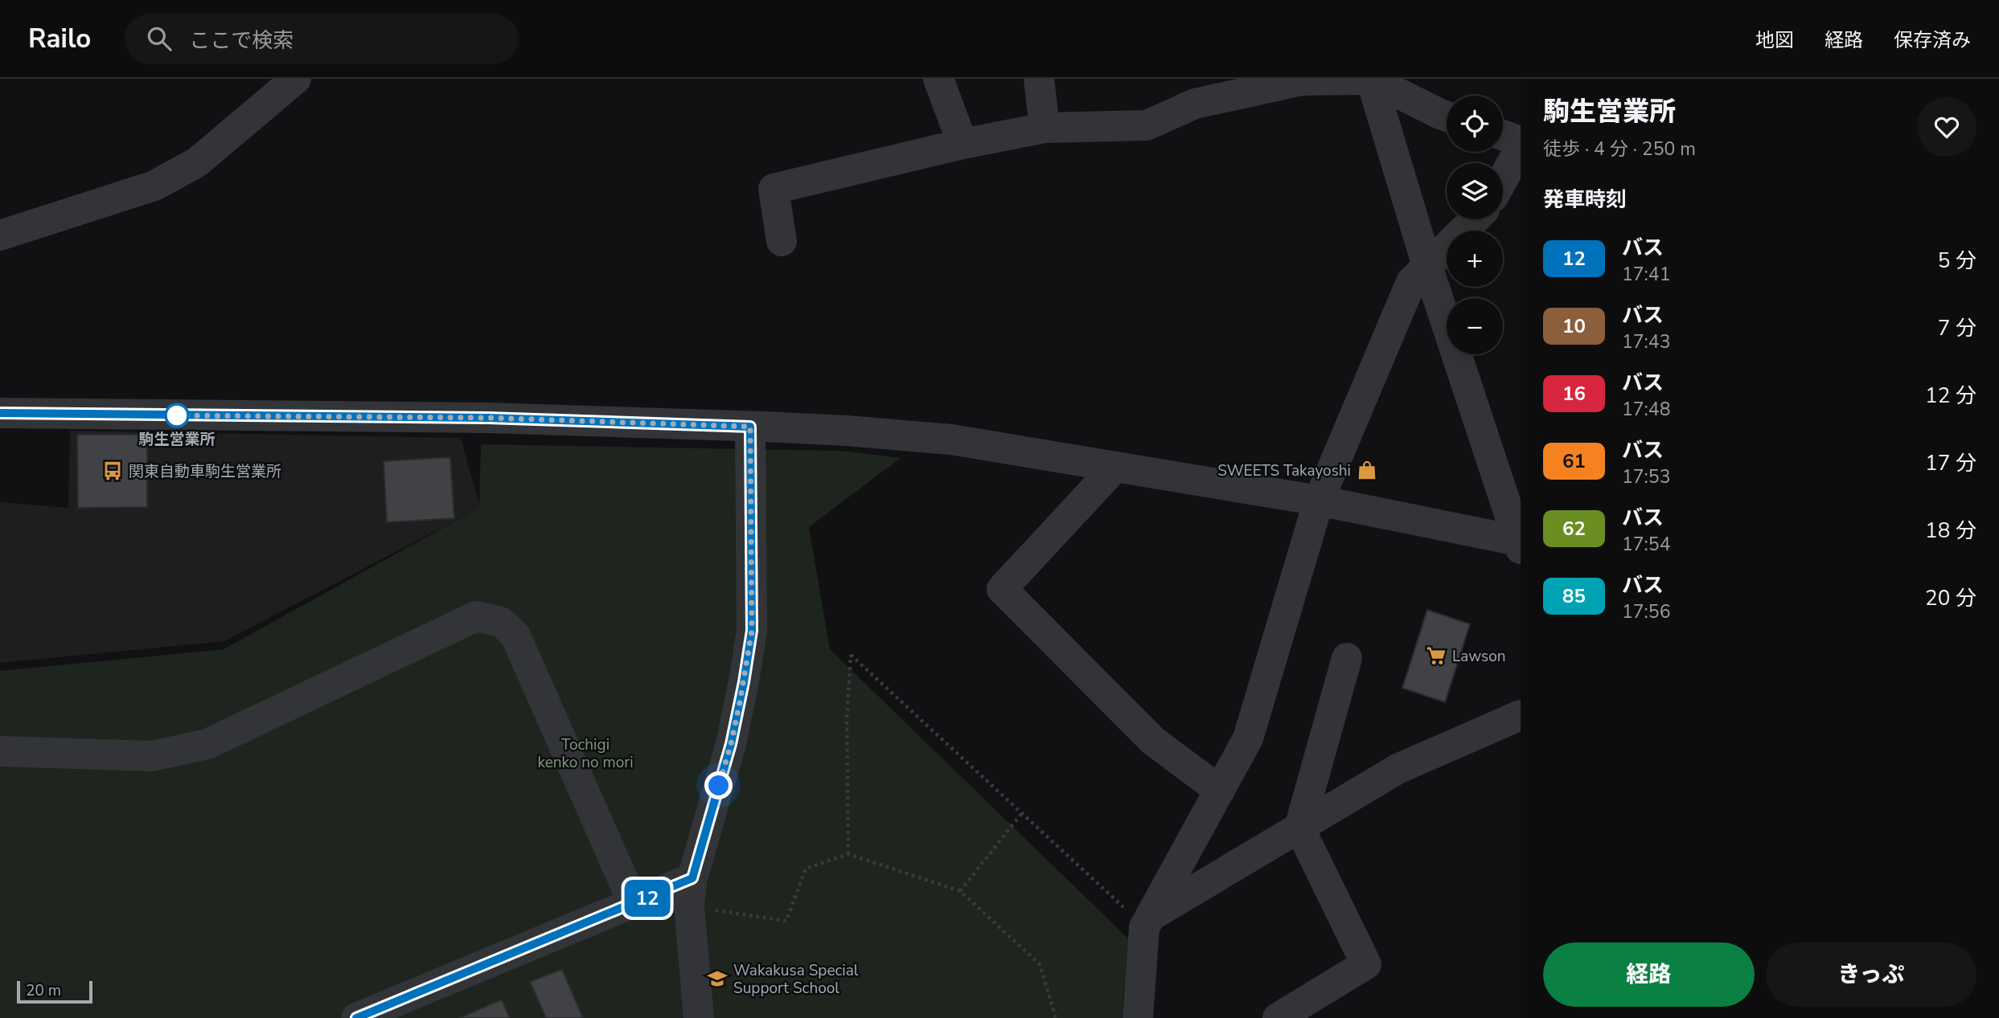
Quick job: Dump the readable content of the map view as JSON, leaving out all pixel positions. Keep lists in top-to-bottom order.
{
  "parks": ["Tochigi kenko no mori"],
  "places": {
    "other": ["駒生営業所"],
    "shop": ["SWEETS Takayoshi"],
    "bus stop": ["関東自動車駒生営業所"],
    "supermarket": ["Lawson"],
    "school or university": ["Wakakusa Special Support School"]
  },
  "lines": ["bus line 12"],
  "scale_bar": "20 m",
  "page": {
    "header": "Railo",
    "search": "ここで検索",
    "nav": ["地図", "経路", "保存済み"],
    "on_map": "12",
    "heading": [
      ["駒生営業所", "徒歩 · 4 分 · 250 m"],
      "発車時刻"
    ],
    "map_buttons": ["+", "−"],
    "list": [
      {
        "mark": "12",
        "name": "バス",
        "note": "17:41",
        "value": "5 分"
      },
      {
        "mark": "10",
        "name": "バス",
        "note": "17:43",
        "value": "7 分"
      },
      {
        "mark": "16",
        "name": "バス",
        "note": "17:48",
        "value": "12 分"
      },
      {
        "mark": "61",
        "name": "バス",
        "note": "17:53",
        "value": "17 分"
      },
      {
        "mark": "62",
        "name": "バス",
        "note": "17:54",
        "value": "18 分"
      },
      {
        "mark": "85",
        "name": "バス",
        "note": "17:56",
        "value": "20 分"
      }
    ],
    "buttons": ["経路", "きっぷ"],
    "scale": "20 m"
  }
}
